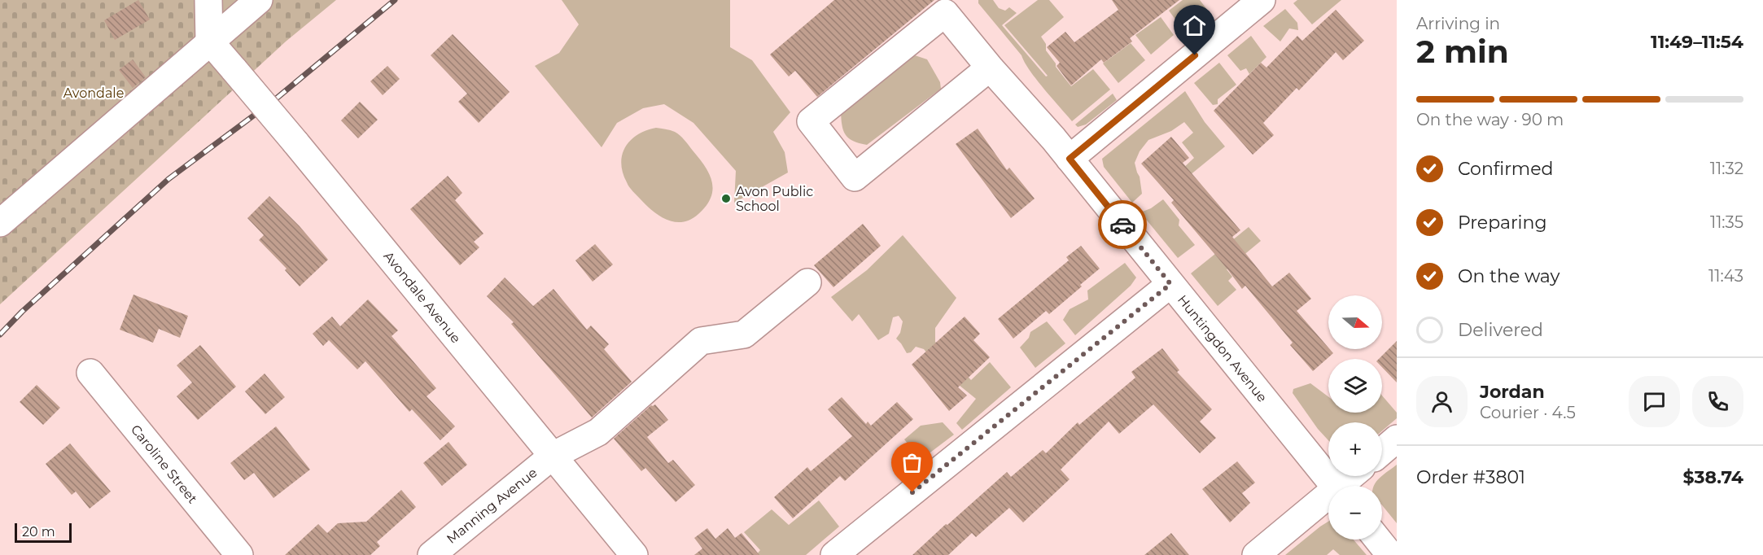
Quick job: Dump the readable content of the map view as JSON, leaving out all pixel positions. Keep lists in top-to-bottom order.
{
  "streets": {
    "street": [
      "Avondale Avenue",
      "Huntingdon Avenue",
      "Caroline Street",
      "Manning Avenue"
    ]
  },
  "crossings": [
    ["Avondale Avenue", "Manning Avenue"]
  ],
  "parks": ["Avondale"],
  "places": ["Avon Public School"],
  "scale_bar": "20 m",
  "north": "right",
  "page": {
    "heading": ["2 min", "Arriving in", "11:49–11:54"],
    "panel": [
      "Jordan",
      "Courier · 4.5",
      "Order #3801",
      "$38.74"
    ],
    "bar": "On the way · 90 m",
    "list": [
      ["Confirmed", "11:32"],
      ["Preparing", "11:35"],
      ["On the way", "11:43"],
      "Delivered"
    ],
    "map_buttons": ["+", "−"],
    "scale": "20 m"
  }
}
